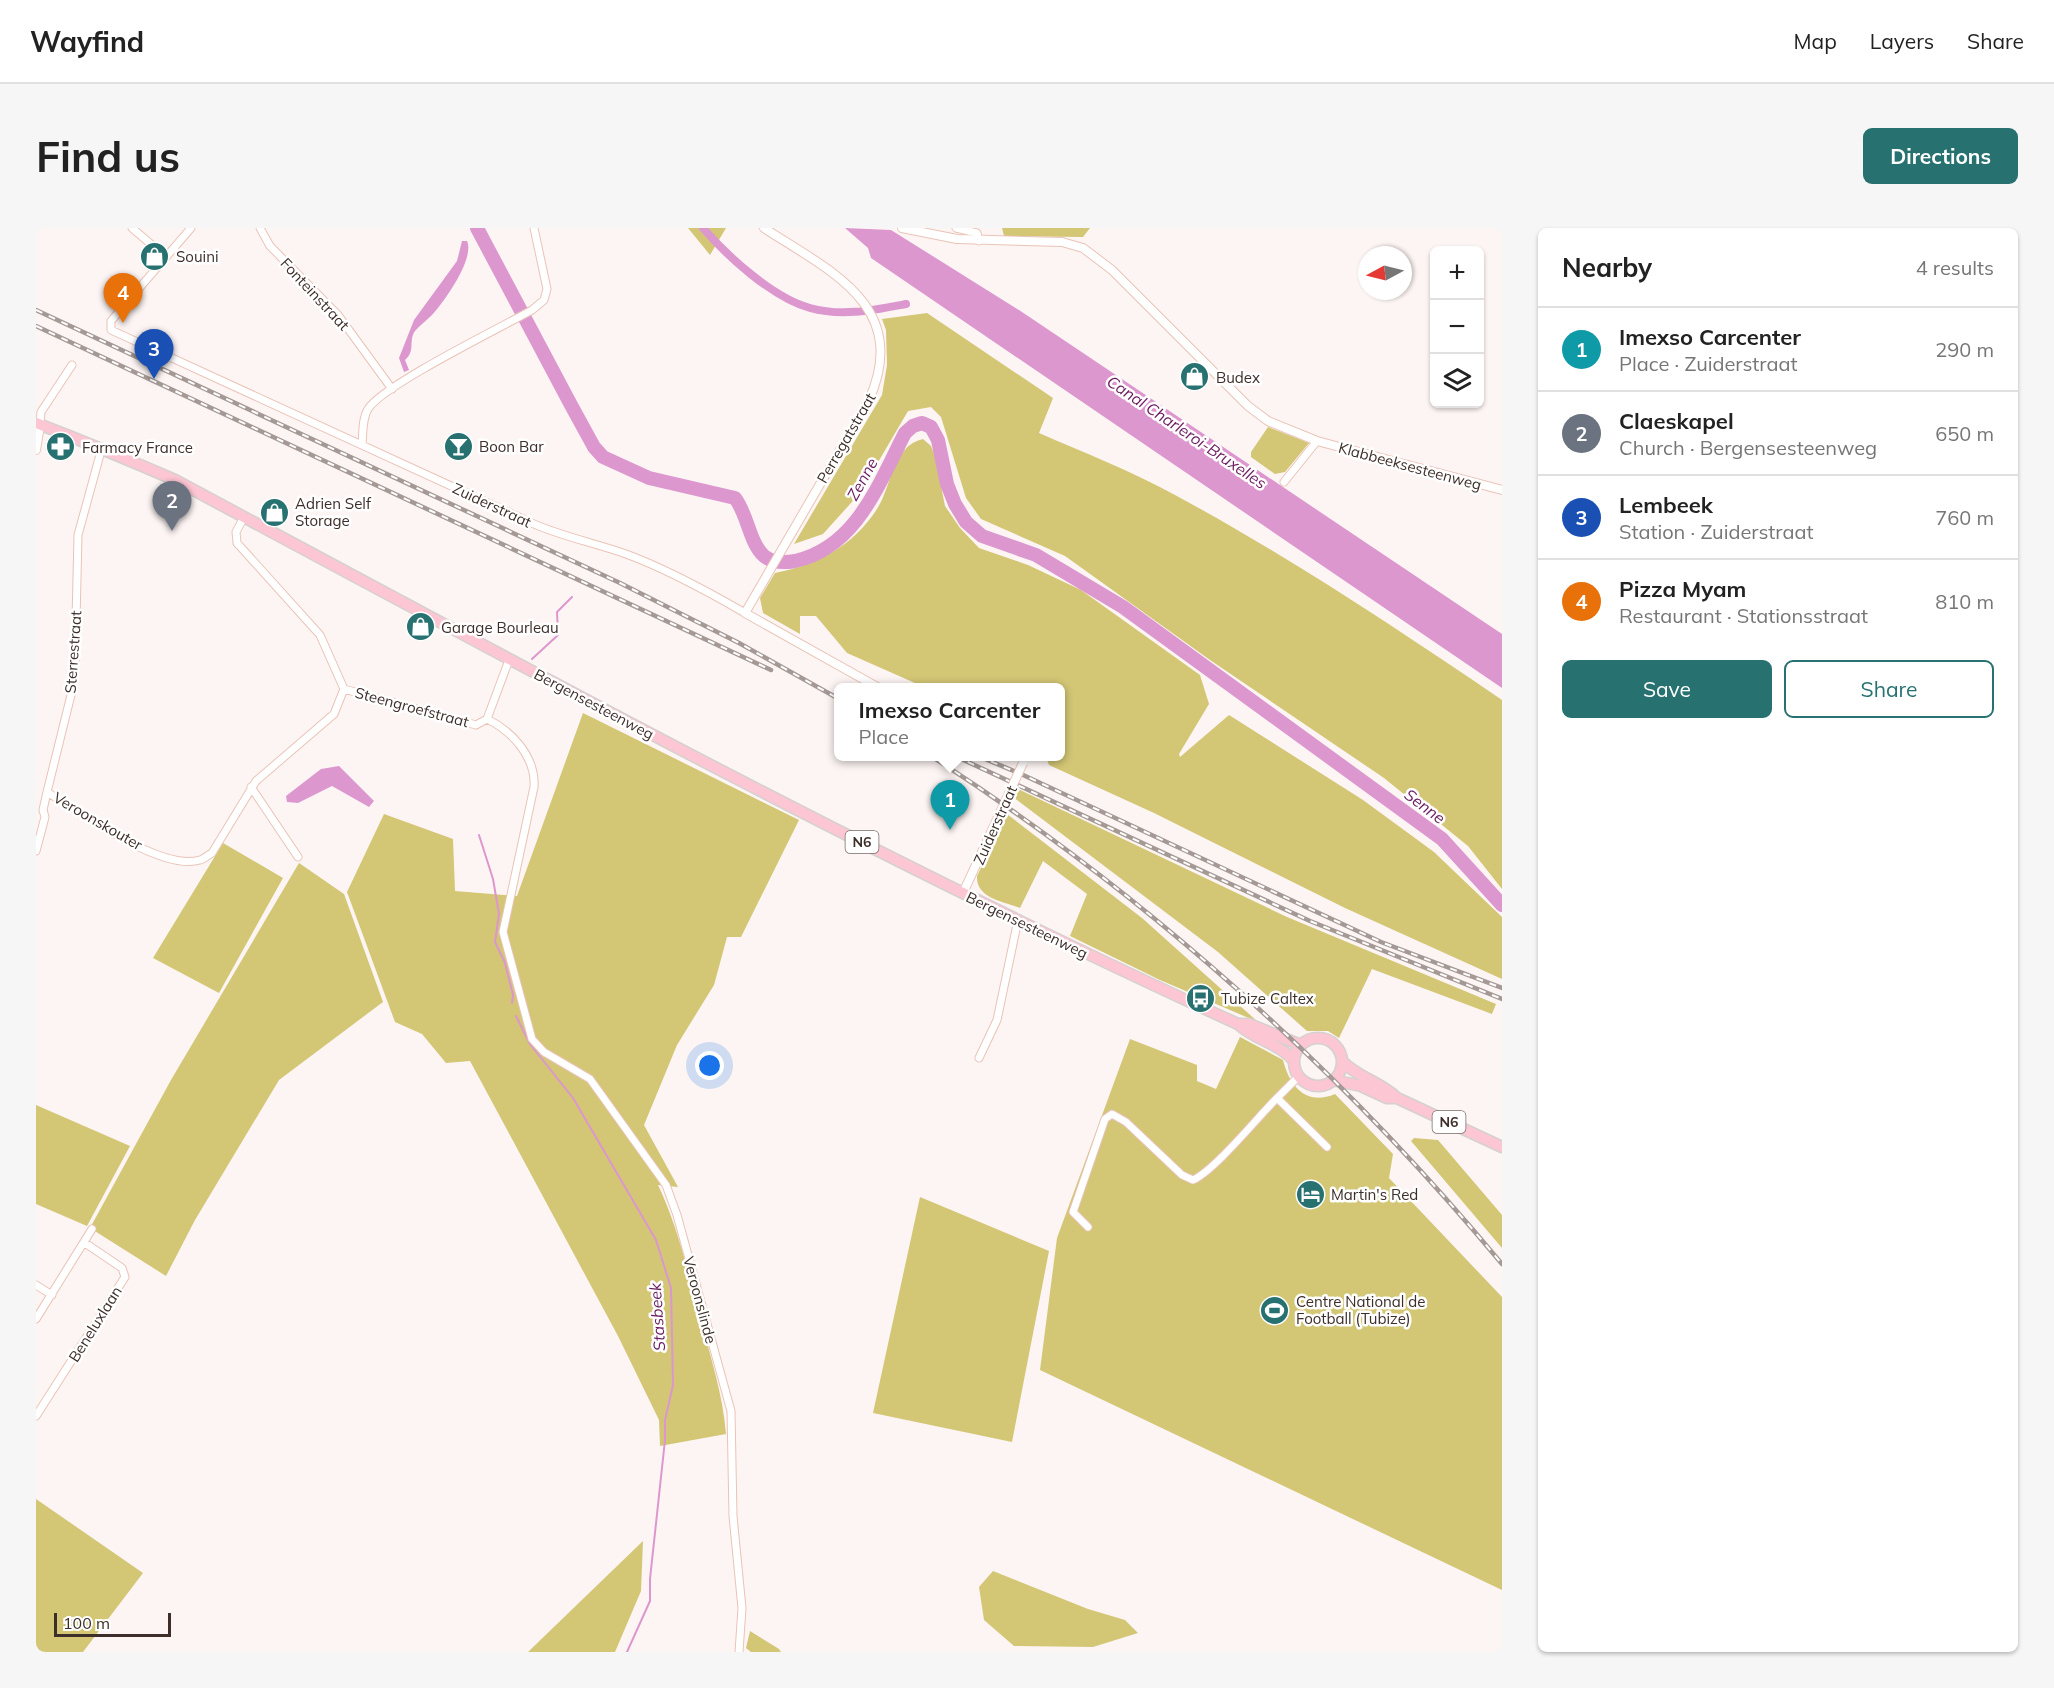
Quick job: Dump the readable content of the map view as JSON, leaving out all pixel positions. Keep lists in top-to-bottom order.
{
  "streets": {
    "main road": ["Bergensesteenweg", "N6"],
    "street": [
      "Fonteinstraat",
      "Perregatstraat",
      "Klabbeeksesteenweg",
      "Zuiderstraat",
      "Sterrestraat",
      "Steengroefstraat",
      "Veroonskouter",
      "Veroonslinde",
      "Beneluxlaan"
    ]
  },
  "crossings": [
    ["Perregatstraat", "Zuiderstraat"],
    ["Zuiderstraat", "Bergensesteenweg"],
    ["Sterrestraat", "Bergensesteenweg"],
    ["Sterrestraat", "Veroonskouter"],
    ["Bergensesteenweg", "Steengroefstraat"],
    ["Bergensesteenweg", "N6"],
    ["Steengroefstraat", "Veroonskouter"],
    ["Steengroefstraat", "Veroonslinde"]
  ],
  "water": [
    "Canal Charleroi-Bruxelles",
    "Zenne",
    "Senne",
    "Stasbeek"
  ],
  "places": {
    "shop": [
      "Souini",
      "Budex",
      "Adrien Self Storage",
      "Garage Bourleau"
    ],
    "bar": ["Boon Bar"],
    "pharmacy": ["Farmacy France"],
    "bus stop": ["Tubize Caltex"],
    "hotel": ["Martin's Red"],
    "sports": ["Centre National de Football (Tubize)"]
  },
  "scale_bar": "100 m",
  "north": "left",
  "page": {
    "header": "Wayfind",
    "nav": ["Map", "Layers", "Share"],
    "buttons": [
      "Directions",
      ["Save", "Share"]
    ],
    "title": "Find us",
    "heading": ["Nearby", "4 results"],
    "map_buttons": ["+", "−"],
    "pins": [
      "4",
      "3",
      "2",
      "1"
    ],
    "list": [
      {
        "mark": "1",
        "name": "Imexso Carcenter",
        "note": "Place · Zuiderstraat",
        "value": "290 m"
      },
      {
        "mark": "2",
        "name": "Claeskapel",
        "note": "Church · Bergensesteenweg",
        "value": "650 m"
      },
      {
        "mark": "3",
        "name": "Lembeek",
        "note": "Station · Zuiderstraat",
        "value": "760 m"
      },
      {
        "mark": "4",
        "name": "Pizza Myam",
        "note": "Restaurant · Stationsstraat",
        "value": "810 m"
      }
    ],
    "popup": ["Imexso Carcenter", "Place"],
    "scale": "100 m"
  }
}
